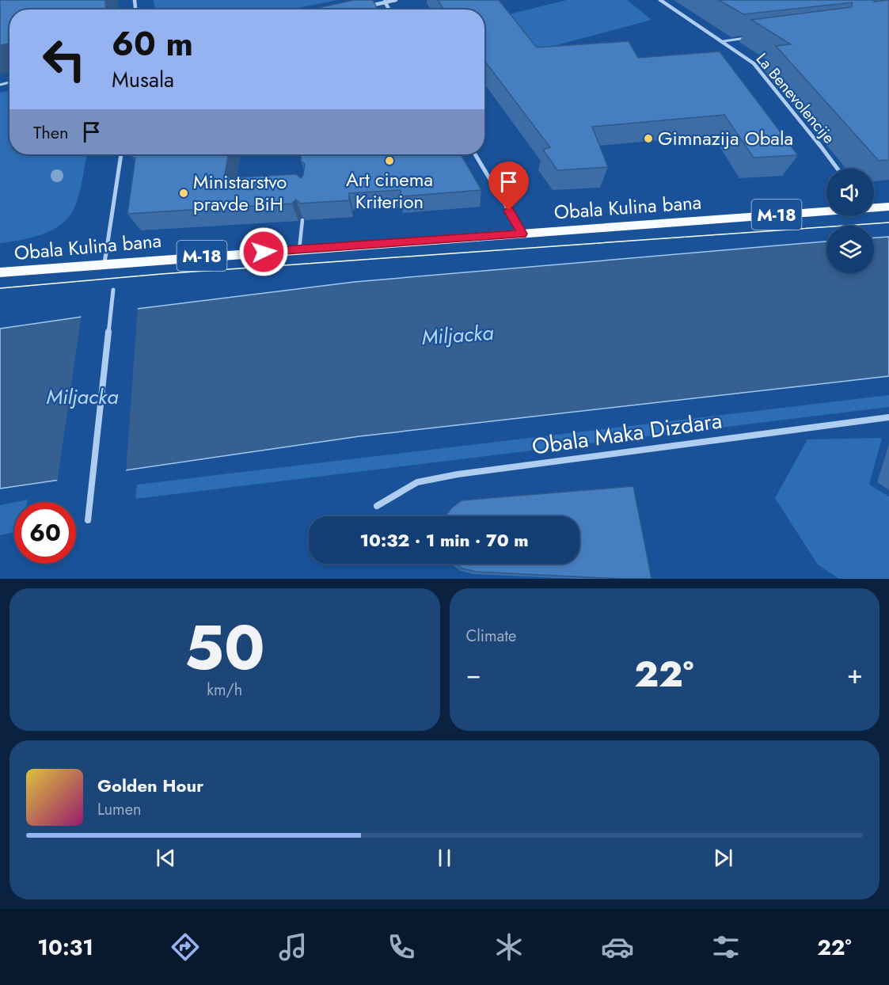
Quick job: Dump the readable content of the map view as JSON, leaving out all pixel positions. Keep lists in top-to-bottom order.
{
  "streets": {
    "main road": ["Obala Kulina bana", "M-18"],
    "street": ["La Benevolencije", "Obala Maka Dizdara"]
  },
  "water": ["Miljacka"],
  "places": ["Gimnazija Obala", "Art cinema Kriterion", "Ministarstvo pravde BiH"],
  "page": {
    "turn": ["60 m", "Musala"],
    "then": "Then",
    "limit": "60",
    "trip": "10:32 · 1 min · 70 m",
    "tile": [
      ["50", "km/h"],
      "Climate"
    ],
    "heat": ["−", "22°", "+"],
    "song": ["Golden Hour", "Lumen"],
    "tabs": ["10:31", "22°"]
  }
}
